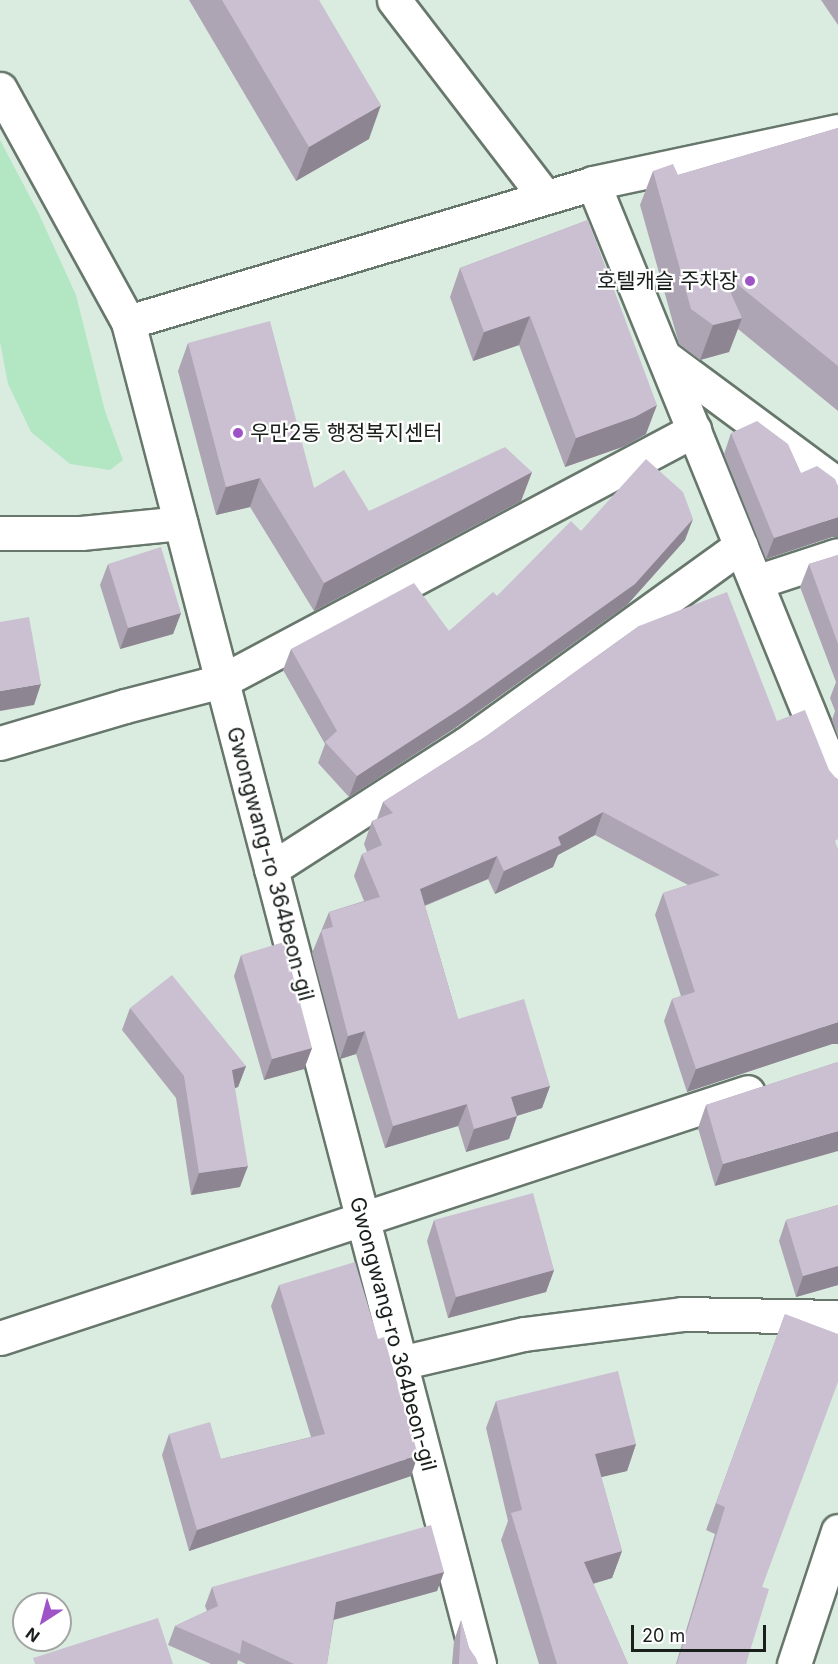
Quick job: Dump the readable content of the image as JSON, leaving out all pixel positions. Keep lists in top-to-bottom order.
{
  "streets": {
    "street": ["Gwongwang-ro 364beon-gil"]
  },
  "places": ["호텔캐슬 주차장", "우만2동 행정복지센터"],
  "scale_bar": "20 m",
  "north": "bottom left"
}
